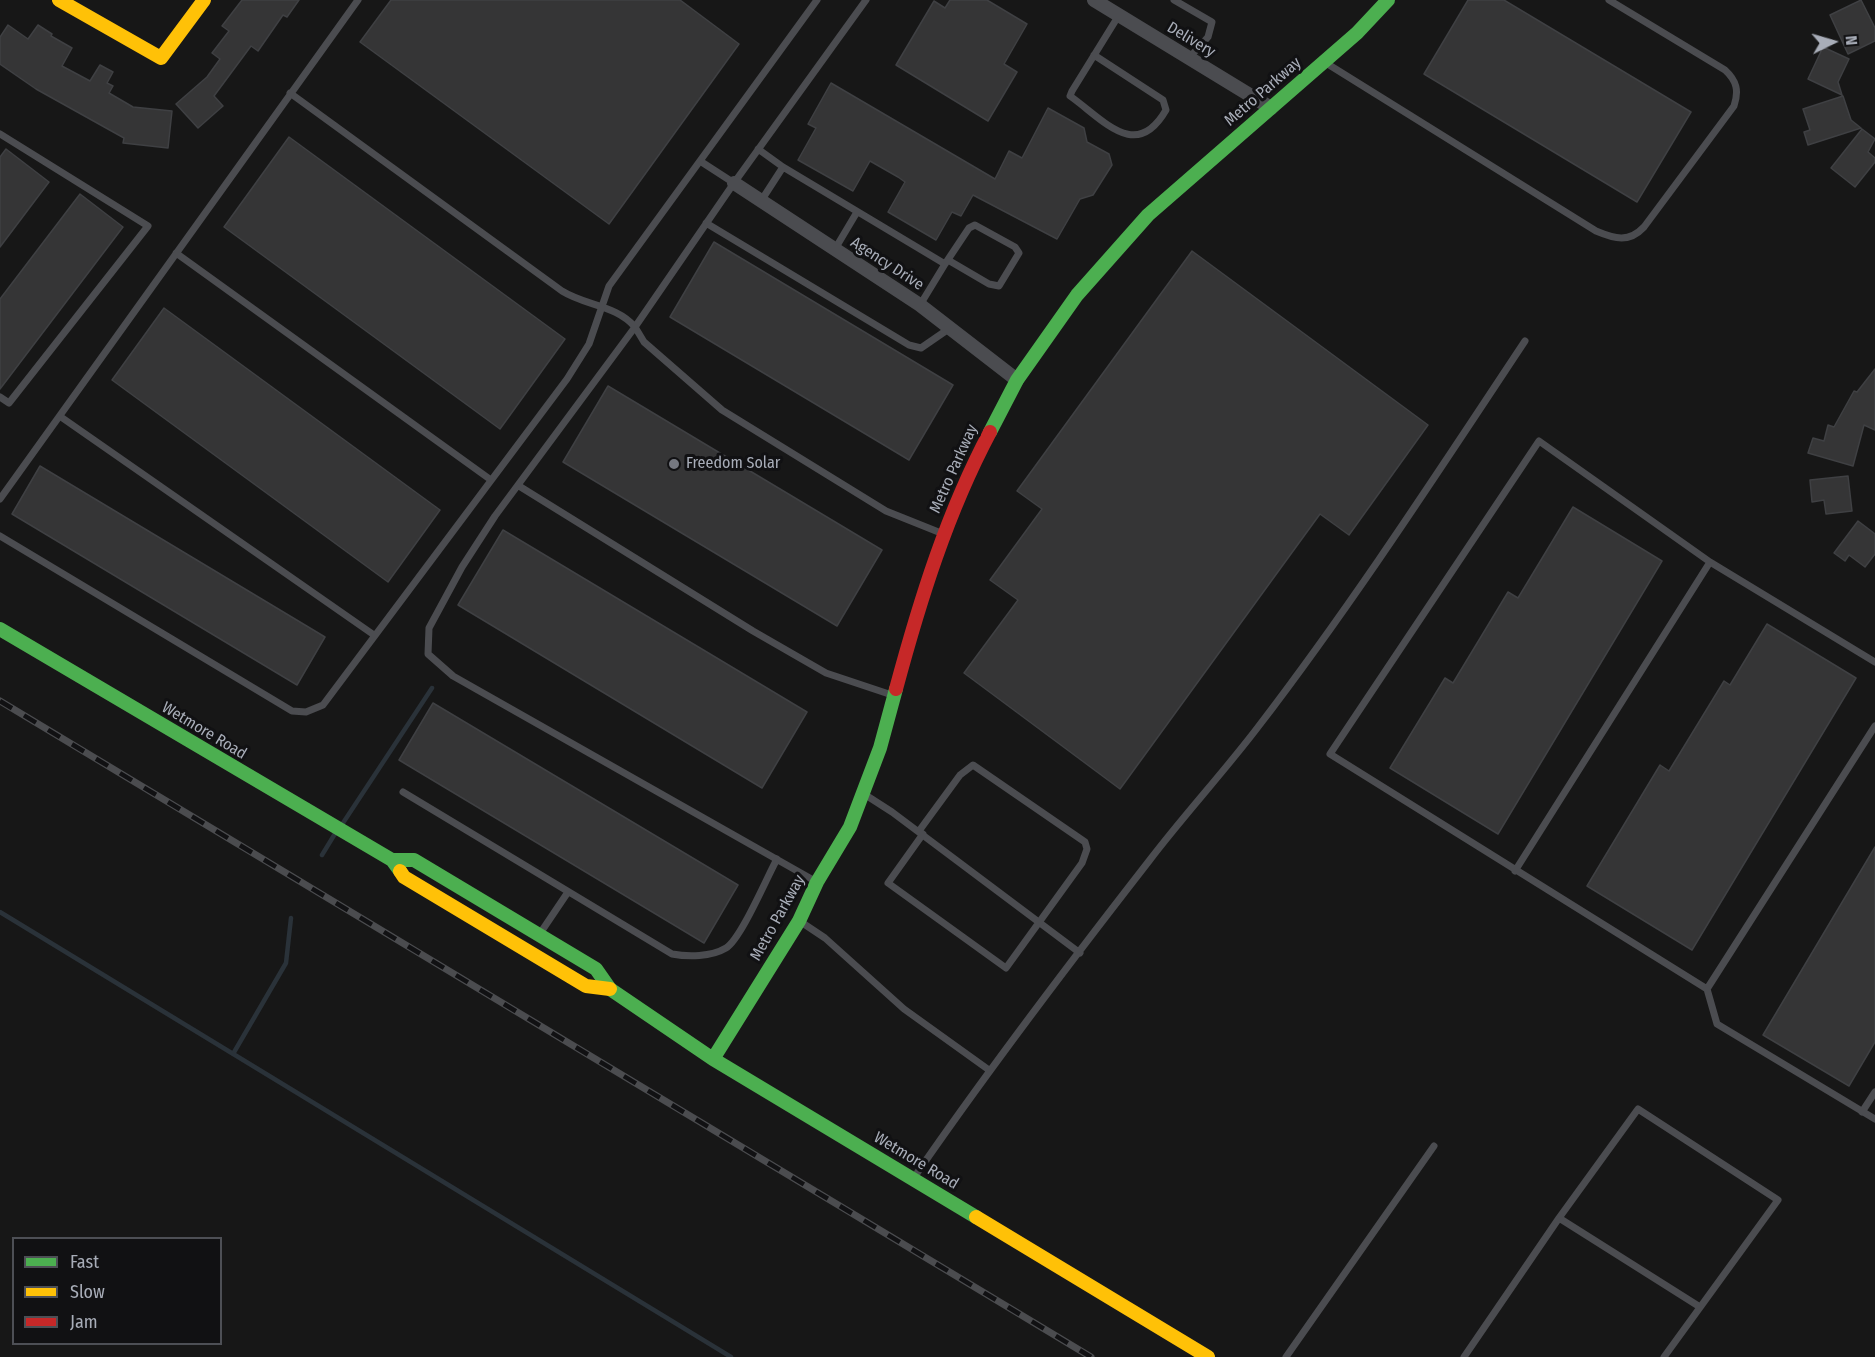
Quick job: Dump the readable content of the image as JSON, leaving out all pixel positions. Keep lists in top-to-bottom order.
{
  "streets": {
    "main road": ["Metro Parkway", "Wetmore Road"],
    "street": ["Delivery", "Agency Drive"]
  },
  "crossings": [
    ["Delivery", "Metro Parkway"],
    ["Metro Parkway", "Agency Drive"],
    ["Metro Parkway", "Wetmore Road"]
  ],
  "places": ["Freedom Solar"],
  "legend": ["Fast", "Slow", "Jam"],
  "north": "right"
}
